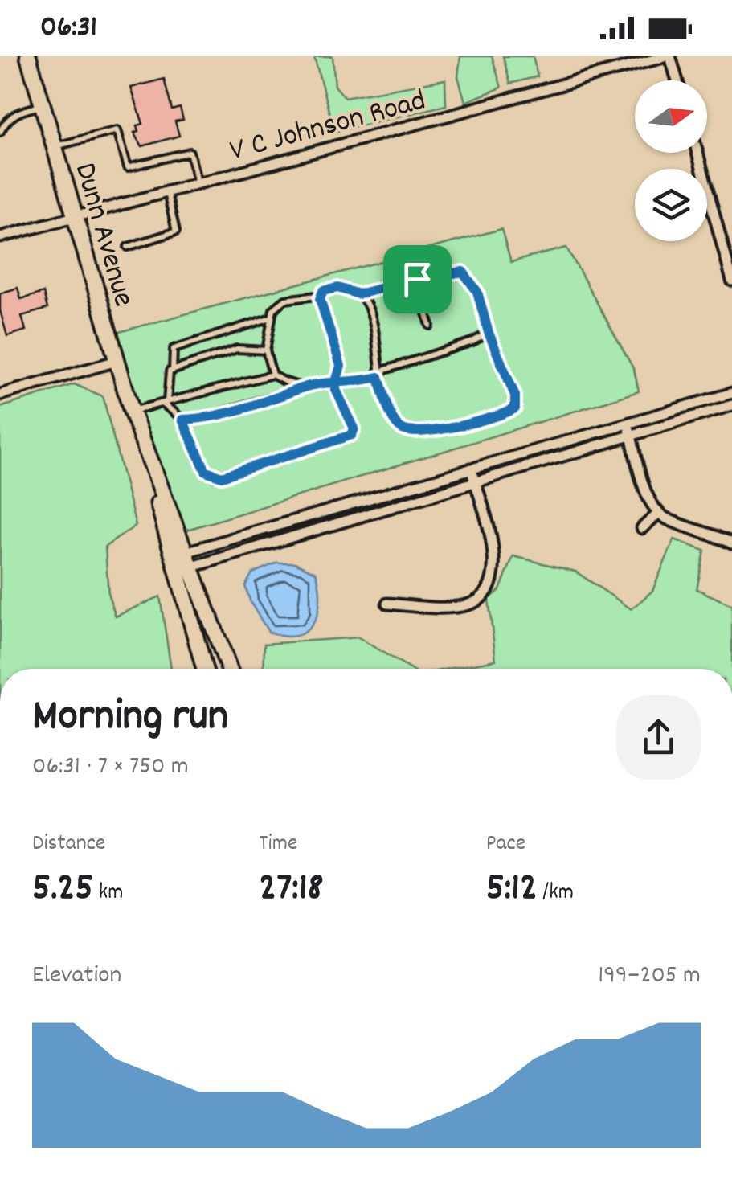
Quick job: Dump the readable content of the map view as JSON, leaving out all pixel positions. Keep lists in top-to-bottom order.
{
  "streets": {
    "main road": ["Dunn Avenue"],
    "street": ["V C Johnson Road"]
  },
  "crossings": [
    ["V C Johnson Road", "Dunn Avenue"]
  ],
  "north": "right",
  "page": {
    "status": "06:31",
    "heading": ["Morning run", "06:31 · 7 × 750 m"],
    "stats": [
      ["Distance", "5.25 km"],
      ["Time", "27:18"],
      ["Pace", "5:12 /km"]
    ],
    "chart": ["Elevation", "199–205 m"]
  }
}
